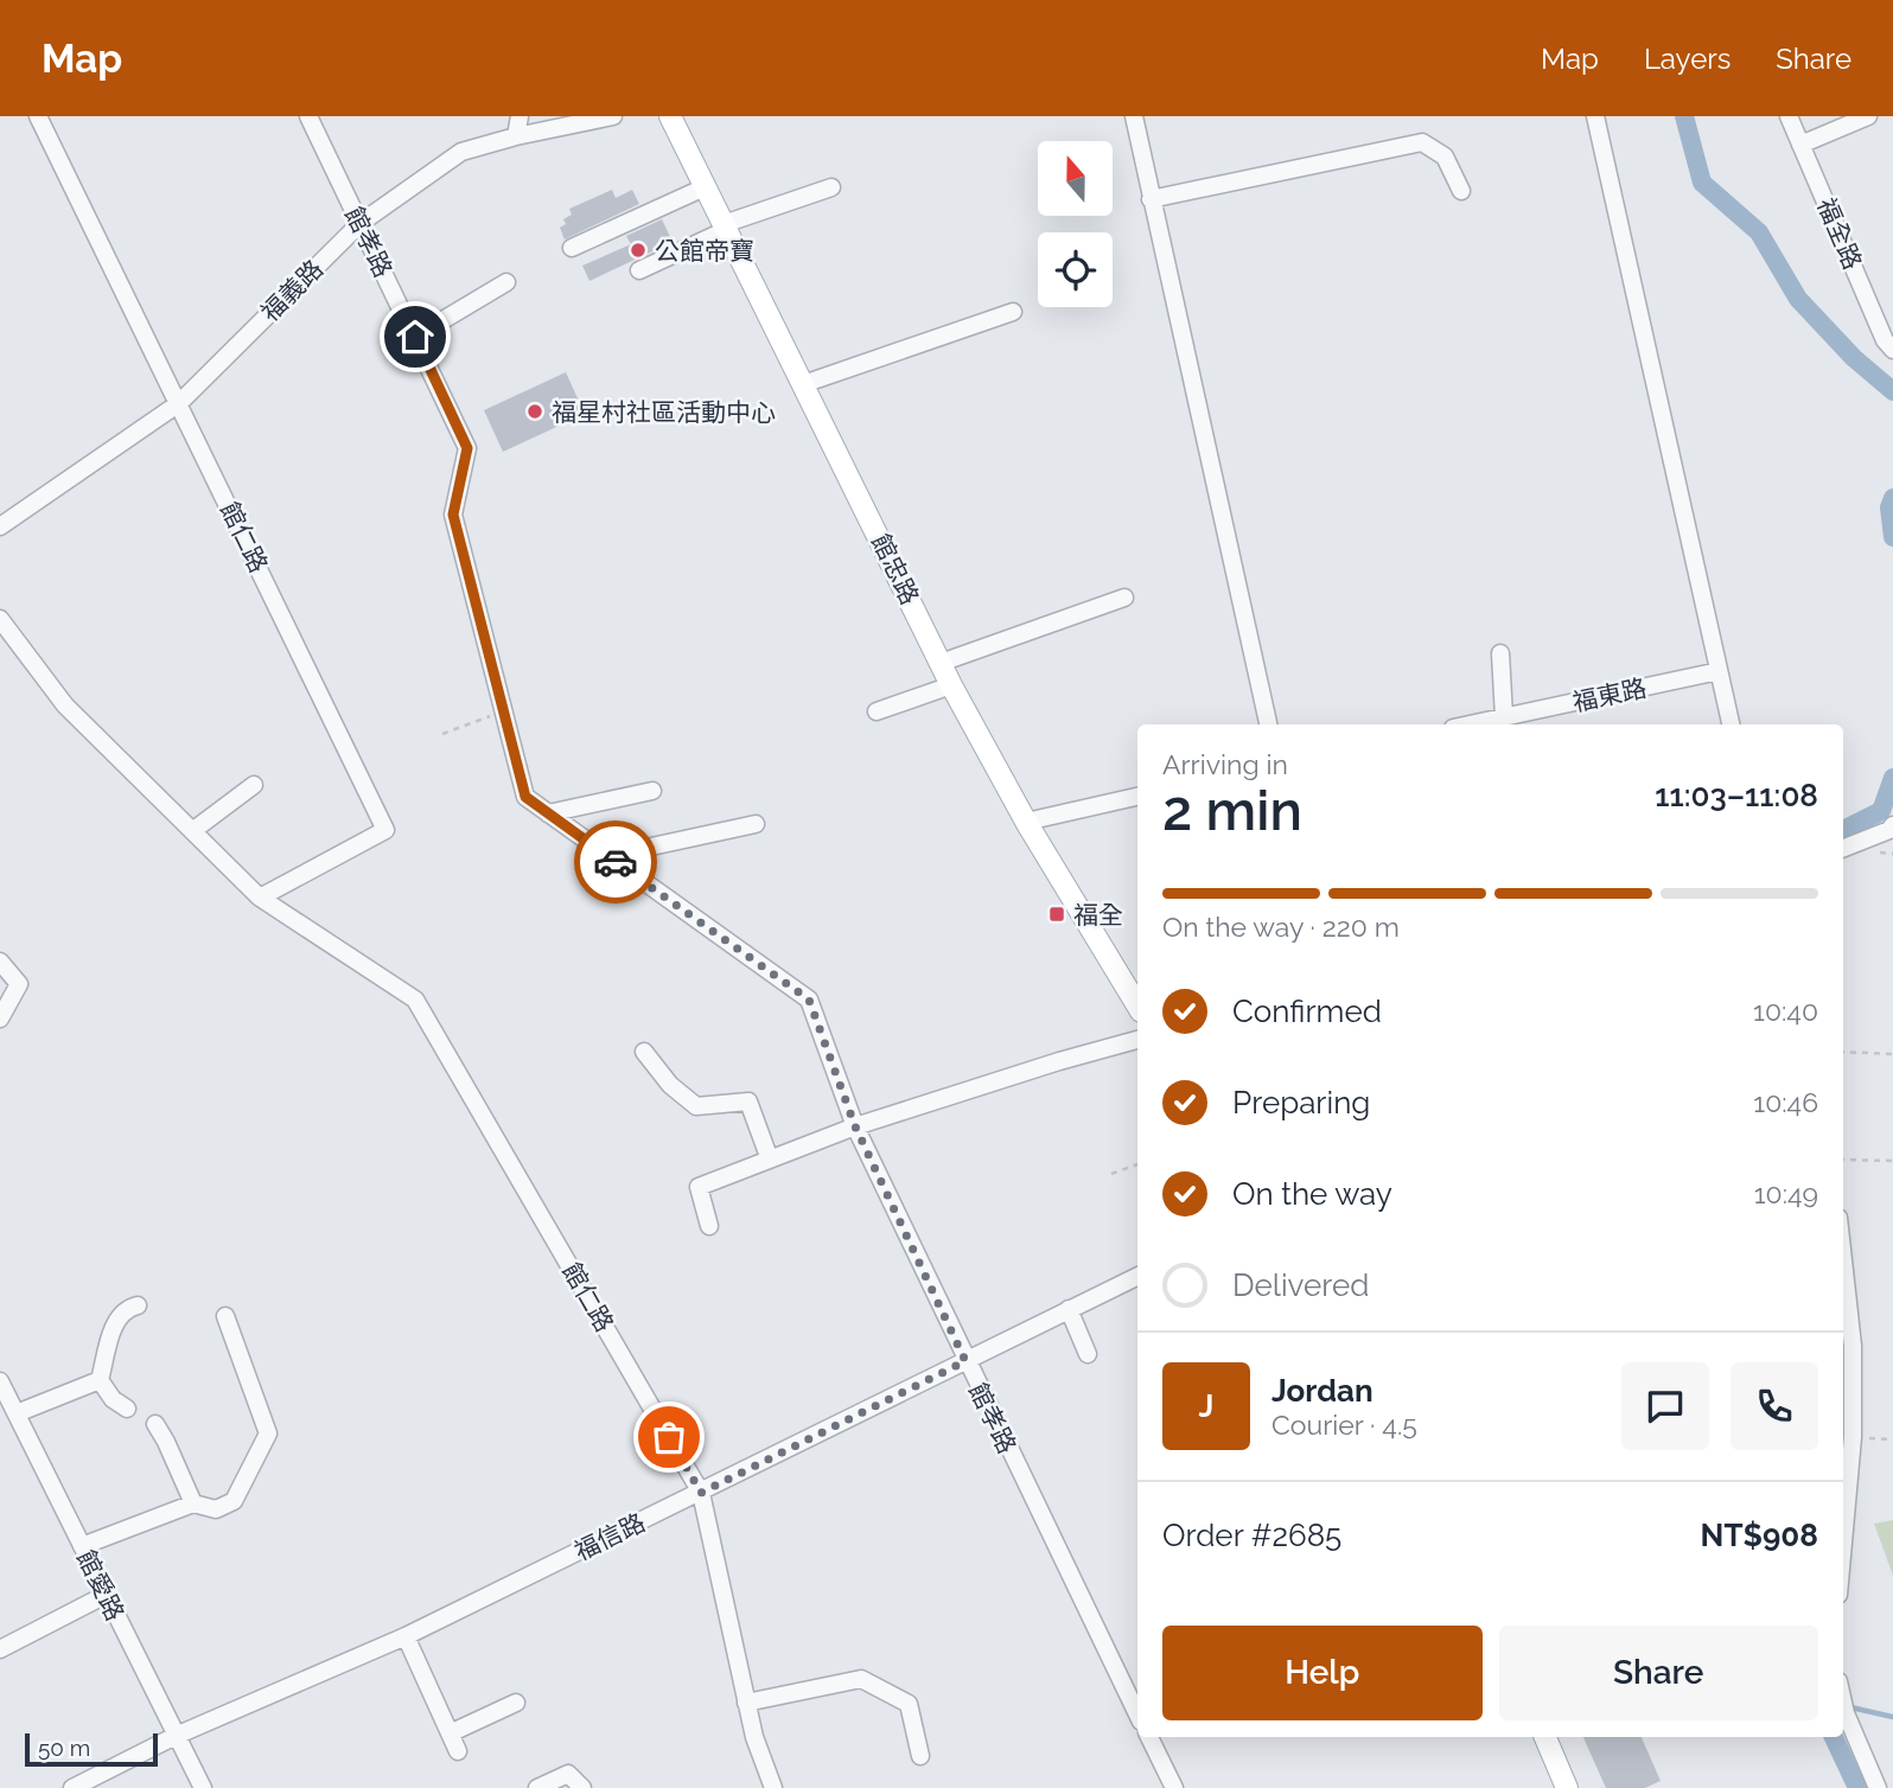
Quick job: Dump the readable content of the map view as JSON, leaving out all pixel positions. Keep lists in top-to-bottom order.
{
  "streets": {
    "main road": ["館忠路"],
    "street": [
      "福全路",
      "館孝路",
      "福義路",
      "館仁路",
      "福東路",
      "福信路",
      "館愛路"
    ]
  },
  "crossings": [
    ["館孝路", "福義路"],
    ["館孝路", "福信路"],
    ["福義路", "館仁路"],
    ["館仁路", "福信路"],
    ["福信路", "館愛路"]
  ],
  "places": {
    "other": ["公館帝寶", "福星村社區活動中心"],
    "transit": ["福全"]
  },
  "scale_bar": "50 m",
  "north": "top",
  "page": {
    "header": "Map",
    "nav": ["Map", "Layers", "Share"],
    "heading": ["2 min", "Arriving in", "11:03–11:08"],
    "panel": [
      "Jordan",
      "Courier · 4.5",
      "Order #2685",
      "NT$908"
    ],
    "bar": "On the way · 220 m",
    "list": [
      ["Confirmed", "10:40"],
      ["Preparing", "10:46"],
      ["On the way", "10:49"],
      "Delivered"
    ],
    "round": "J",
    "buttons": ["Help", "Share"],
    "scale": "50 m"
  }
}
